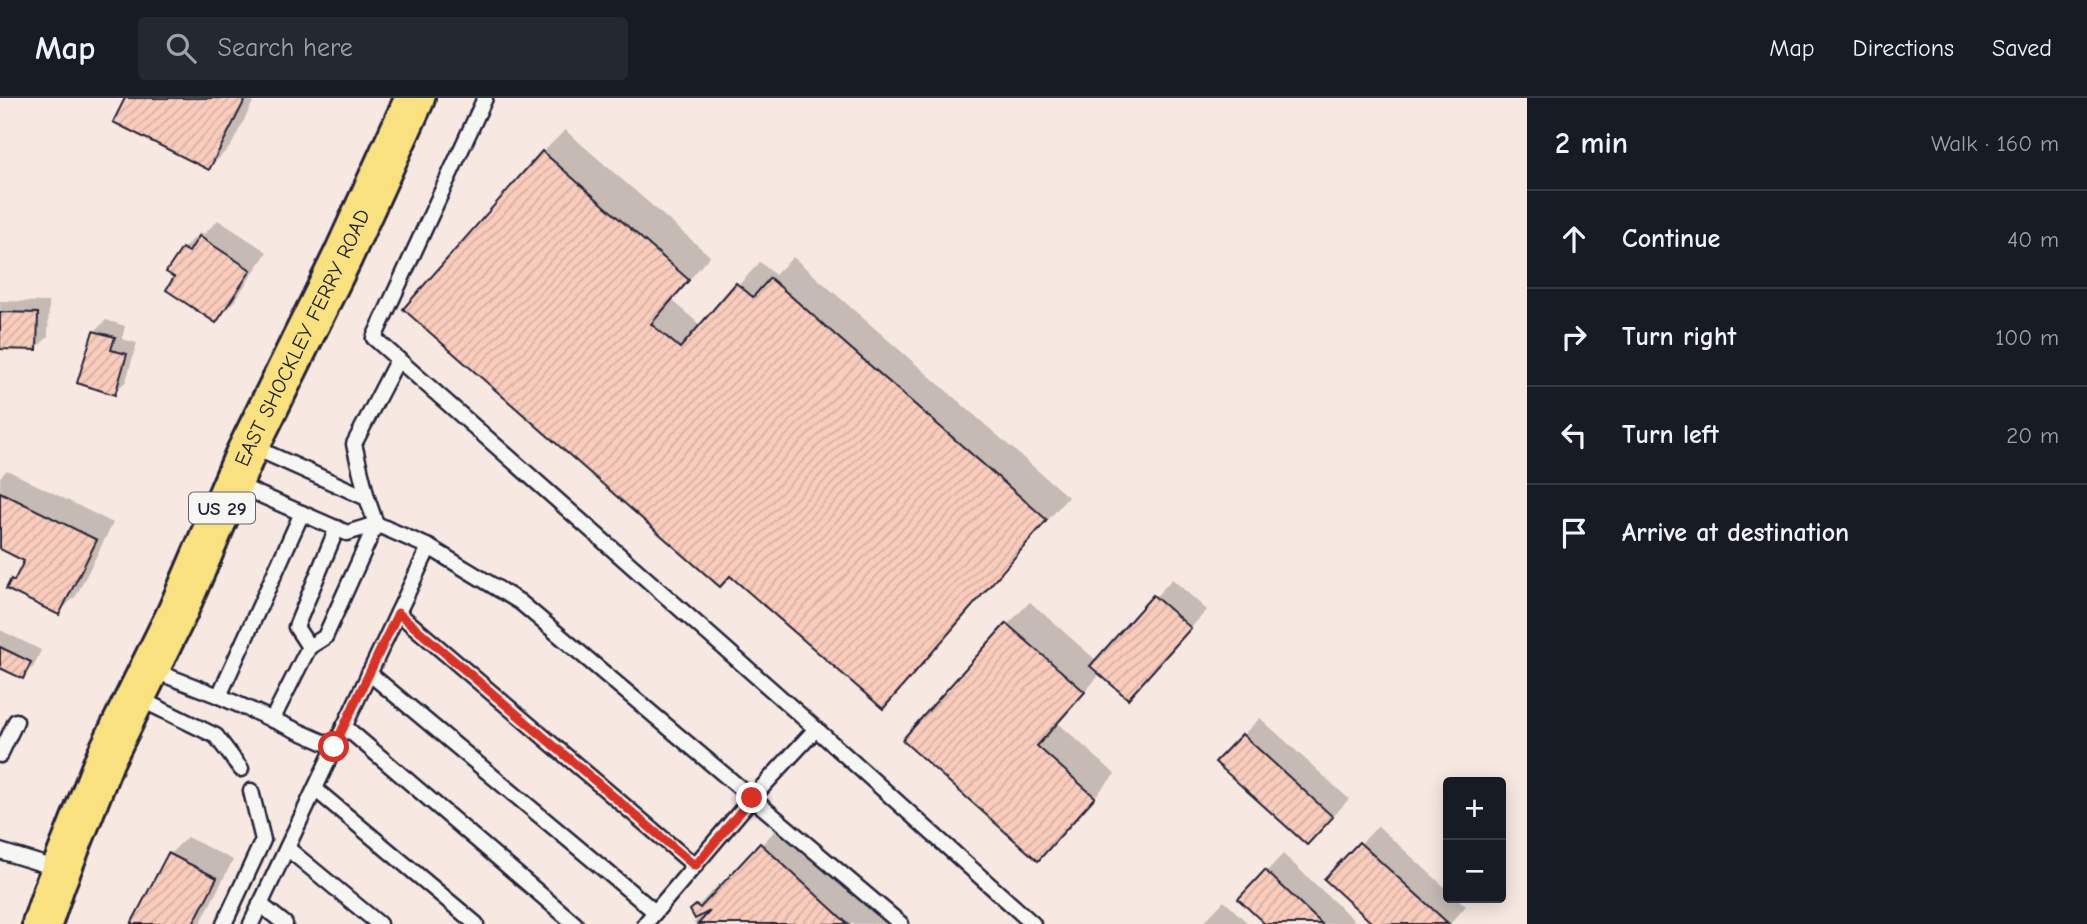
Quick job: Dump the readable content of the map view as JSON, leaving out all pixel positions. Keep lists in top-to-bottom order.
{
  "streets": {
    "highway": ["EAST SHOCKLEY FERRY ROAD", "US 29"]
  },
  "page": {
    "header": "Map",
    "search": "Search here",
    "nav": ["Map", "Directions", "Saved"],
    "heading": ["2 min", "Walk · 160 m"],
    "list": [
      ["Continue", "40 m"],
      ["Turn right", "100 m"],
      ["Turn left", "20 m"],
      "Arrive at destination"
    ],
    "map_buttons": ["+", "−"]
  }
}
